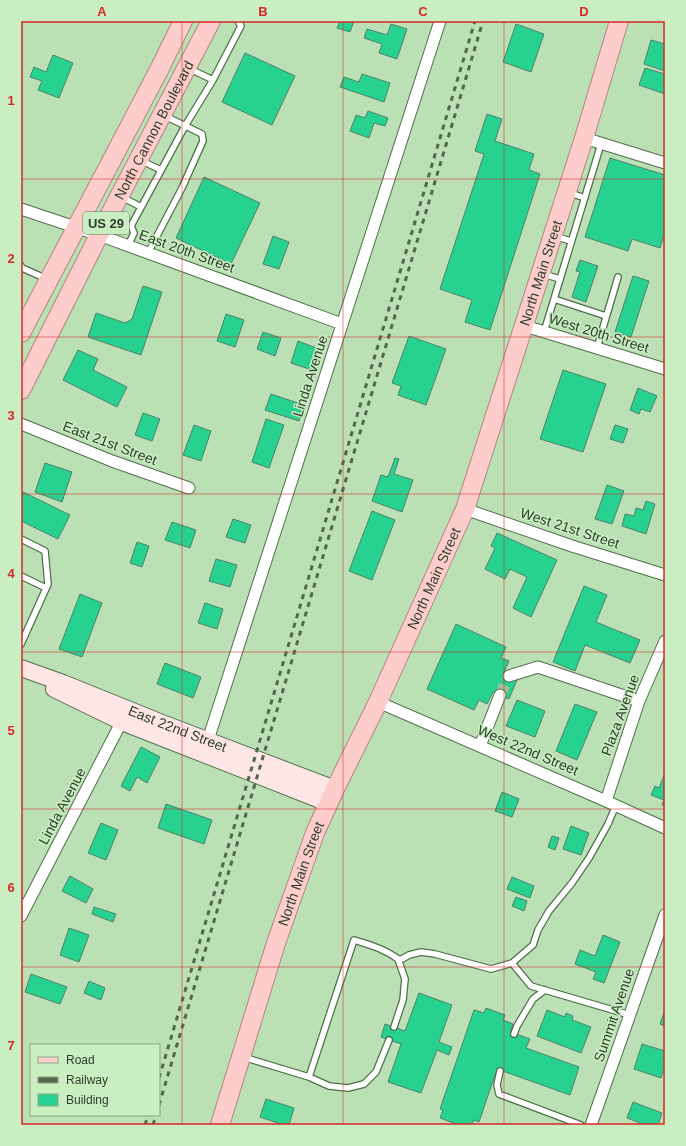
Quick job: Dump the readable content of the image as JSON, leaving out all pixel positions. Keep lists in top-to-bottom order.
{
  "streets": {
    "main road": [
      "North Cannon Boulevard",
      "US 29",
      "North Main Street",
      "East 22nd Street"
    ],
    "street": [
      "East 20th Street",
      "West 20th Street",
      "Linda Avenue",
      "East 21st Street",
      "West 21st Street",
      "Plaza Avenue",
      "West 22nd Street",
      "Summit Avenue"
    ]
  },
  "crossings": [
    ["North Cannon Boulevard", "East 20th Street"],
    ["East 20th Street", "Linda Avenue"],
    ["North Main Street", "West 20th Street"],
    ["North Main Street", "West 21st Street"],
    ["North Main Street", "East 22nd Street"],
    ["North Main Street", "West 22nd Street"],
    ["Linda Avenue", "East 22nd Street"],
    ["Plaza Avenue", "West 22nd Street"]
  ],
  "legend": ["Road", "Railway", "Building"],
  "grid": {
    "columns": [
      "A",
      "B",
      "C",
      "D"
    ],
    "rows": [
      "1",
      "2",
      "3",
      "4",
      "5",
      "6",
      "7"
    ]
  }
}
